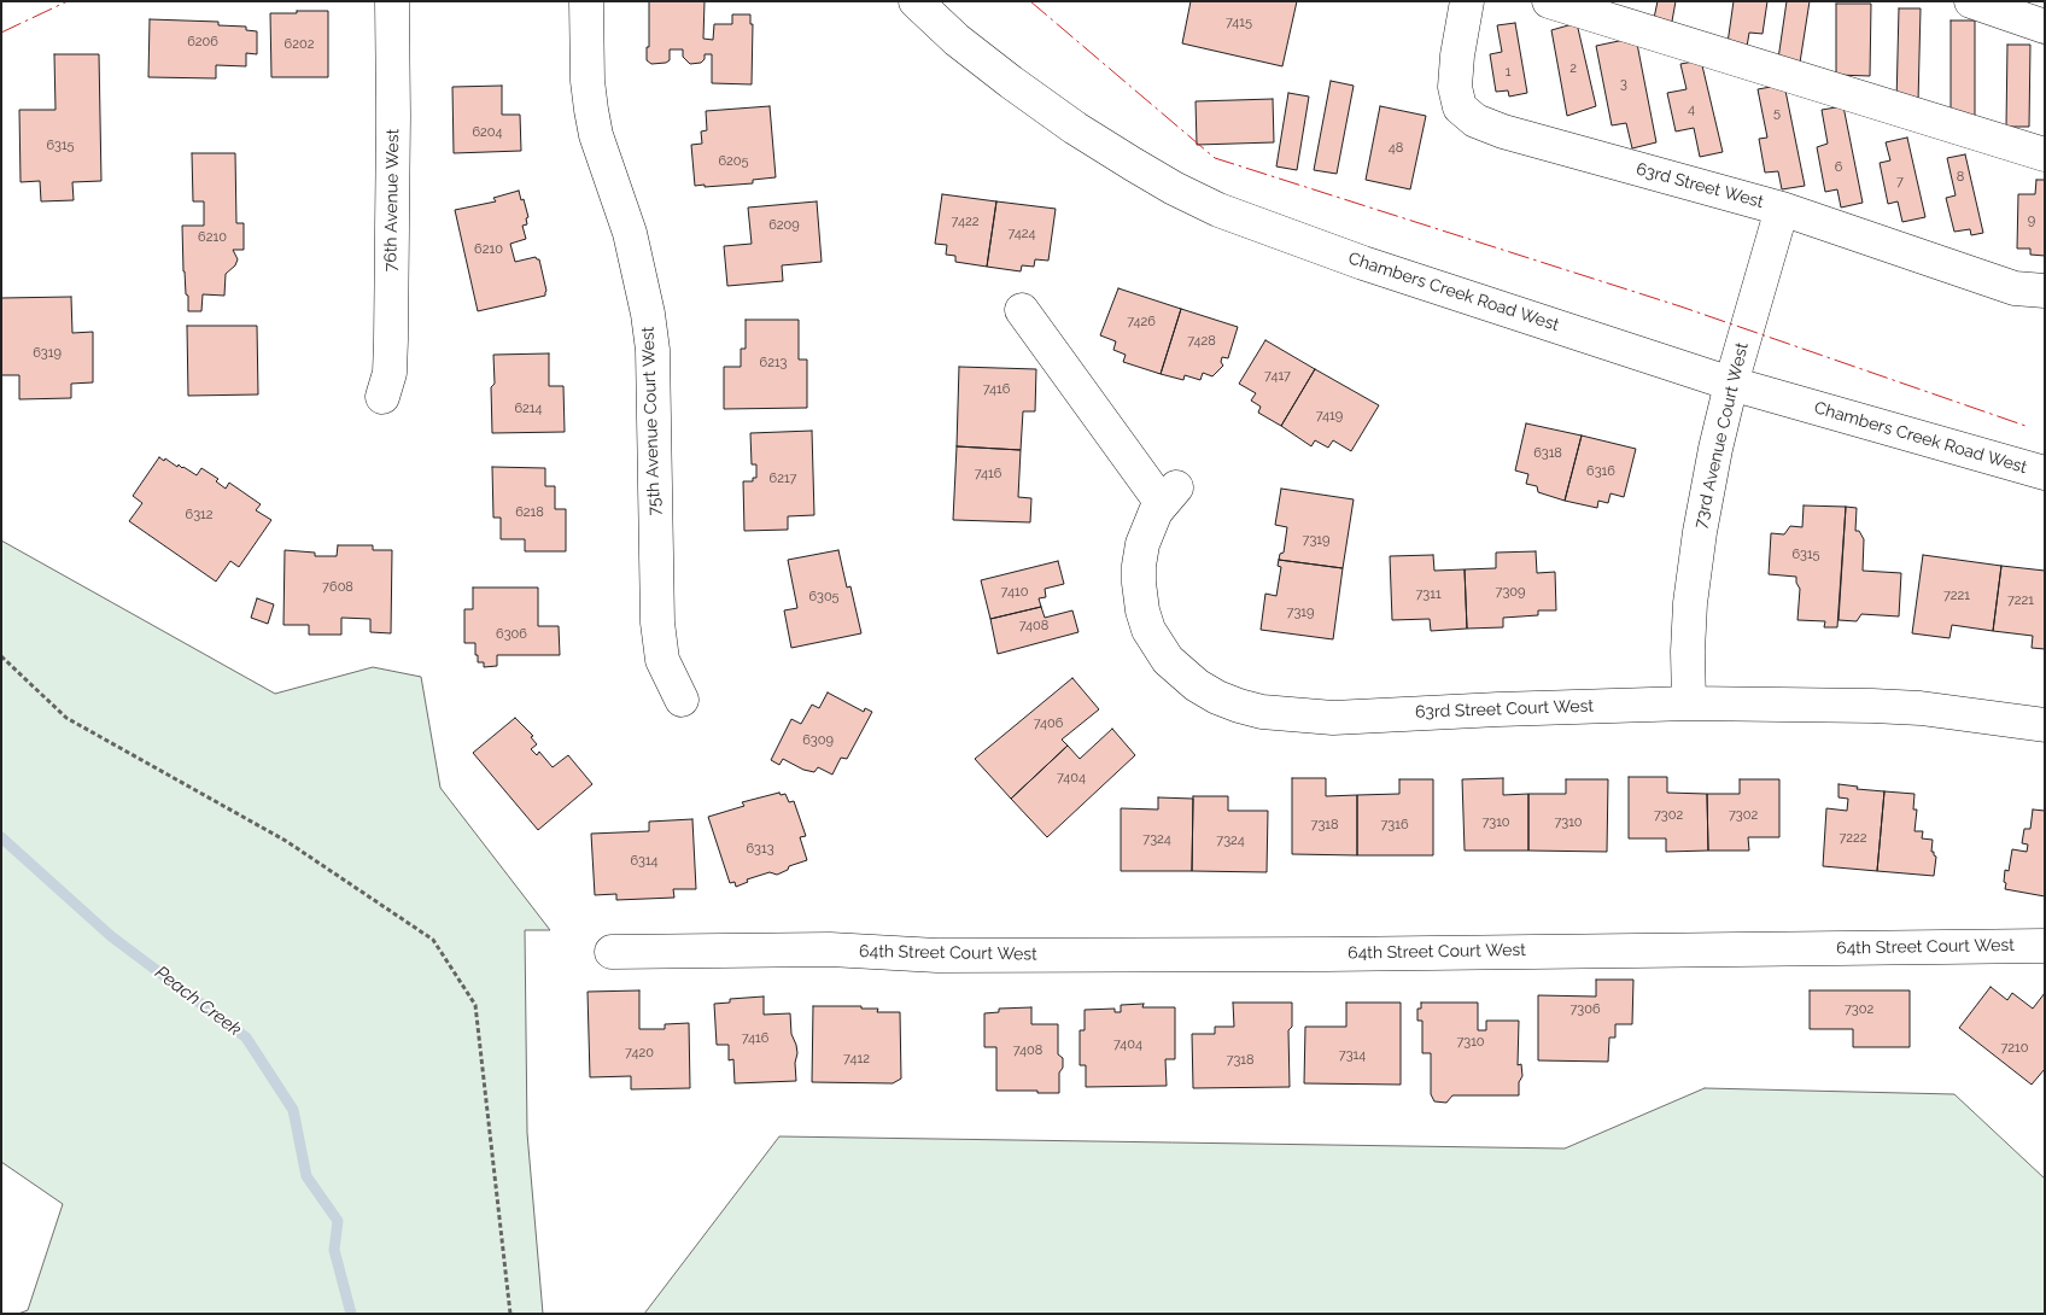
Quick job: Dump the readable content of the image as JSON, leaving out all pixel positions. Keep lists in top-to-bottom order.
{
  "streets": {
    "street": [
      "63rd Street West",
      "76th Avenue West",
      "Chambers Creek Road West",
      "75th Avenue Court West",
      "73rd Avenue Court West",
      "63rd Street Court West",
      "64th Street Court West"
    ]
  },
  "crossings": [
    ["63rd Street West", "73rd Avenue Court West"],
    ["Chambers Creek Road West", "73rd Avenue Court West"],
    ["73rd Avenue Court West", "63rd Street Court West"]
  ],
  "water": ["Peach Creek"],
  "house_numbers": [
    "7415",
    "6206",
    "6202",
    "2",
    "1",
    "3",
    "4",
    "5",
    "6204",
    "6315",
    "48",
    "6205",
    "6",
    "8",
    "7",
    "9",
    "7422",
    "6209",
    "7424",
    "6210",
    "6210",
    "7426",
    "7428",
    "6319",
    "6213",
    "7417",
    "7416",
    "6214",
    "7419",
    "6318",
    "6316",
    "7416",
    "6217",
    "6218",
    "6312",
    "7319",
    "6315",
    "7608",
    "7410",
    "7309",
    "7311",
    "7221",
    "6305",
    "7221",
    "7319",
    "7408",
    "6306",
    "7406",
    "6309",
    "7404",
    "7302",
    "7302",
    "7310",
    "7310",
    "7318",
    "7316",
    "7222",
    "7324",
    "7324",
    "6313",
    "6314",
    "7306",
    "7302",
    "7416",
    "7310",
    "7404",
    "7210",
    "7408",
    "7420",
    "7314",
    "7412",
    "7318"
  ]
}
